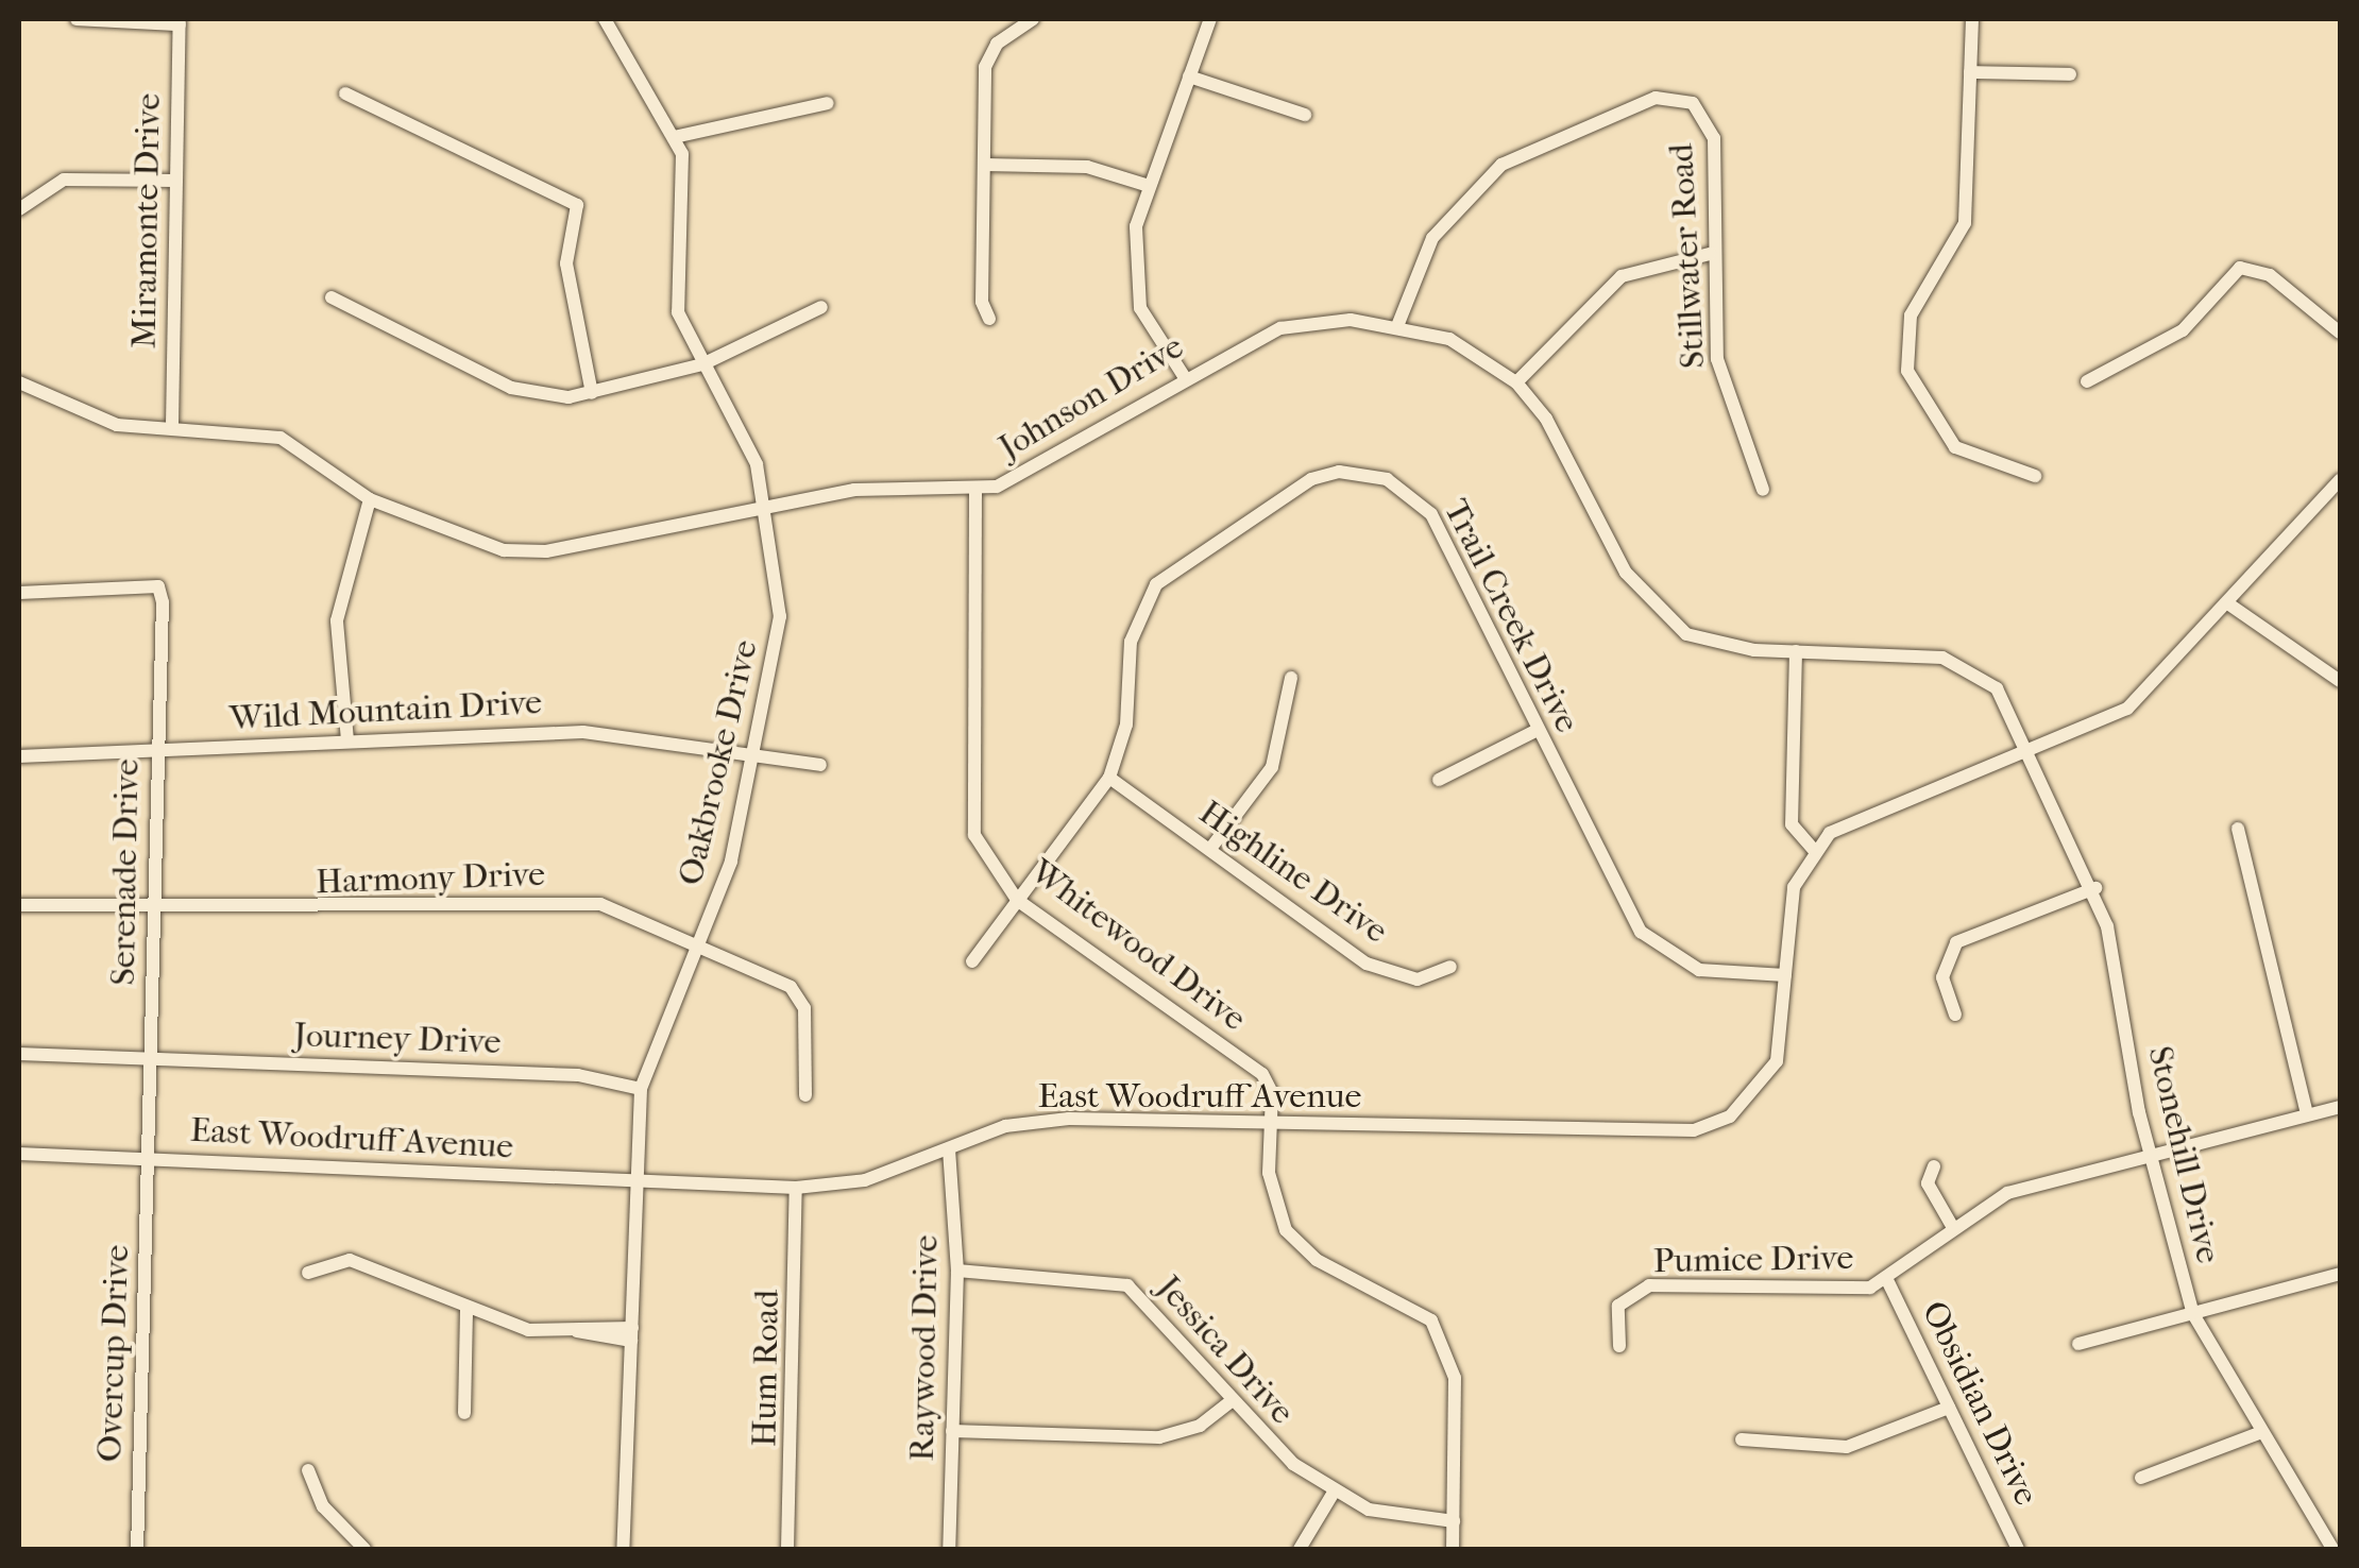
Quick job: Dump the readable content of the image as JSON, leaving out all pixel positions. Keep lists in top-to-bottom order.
{
  "streets": {
    "street": [
      "Miramonte Drive",
      "Stillwater Road",
      "Johnson Drive",
      "Trail Creek Drive",
      "Wild Mountain Drive",
      "Oakbrooke Drive",
      "Serenade Drive",
      "Highline Drive",
      "Harmony Drive",
      "Whitewood Drive",
      "Journey Drive",
      "East Woodruff Avenue",
      "Stonehill Drive",
      "Pumice Drive",
      "Raywood Drive",
      "Jessica Drive",
      "Overcup Drive",
      "Hum Road",
      "Obsidian Drive"
    ]
  },
  "crossings": [
    ["Miramonte Drive", "Johnson Drive"],
    ["Stillwater Road", "Johnson Drive"],
    ["Johnson Drive", "Oakbrooke Drive"],
    ["Johnson Drive", "Whitewood Drive"],
    ["Johnson Drive", "East Woodruff Avenue"],
    ["Johnson Drive", "Stonehill Drive"],
    ["Trail Creek Drive", "Highline Drive"],
    ["Trail Creek Drive", "Whitewood Drive"],
    ["Trail Creek Drive", "East Woodruff Avenue"],
    ["Wild Mountain Drive", "Oakbrooke Drive"],
    ["Wild Mountain Drive", "Serenade Drive"],
    ["Oakbrooke Drive", "Harmony Drive"],
    ["Oakbrooke Drive", "Journey Drive"],
    ["Oakbrooke Drive", "East Woodruff Avenue"],
    ["Serenade Drive", "Harmony Drive"],
    ["Serenade Drive", "Journey Drive"],
    ["Serenade Drive", "East Woodruff Avenue"],
    ["Serenade Drive", "Overcup Drive"],
    ["Whitewood Drive", "East Woodruff Avenue"],
    ["East Woodruff Avenue", "Stonehill Drive"],
    ["East Woodruff Avenue", "Raywood Drive"],
    ["East Woodruff Avenue", "Overcup Drive"],
    ["East Woodruff Avenue", "Hum Road"],
    ["Stonehill Drive", "Pumice Drive"],
    ["Pumice Drive", "Obsidian Drive"],
    ["Raywood Drive", "Jessica Drive"]
  ]
}
